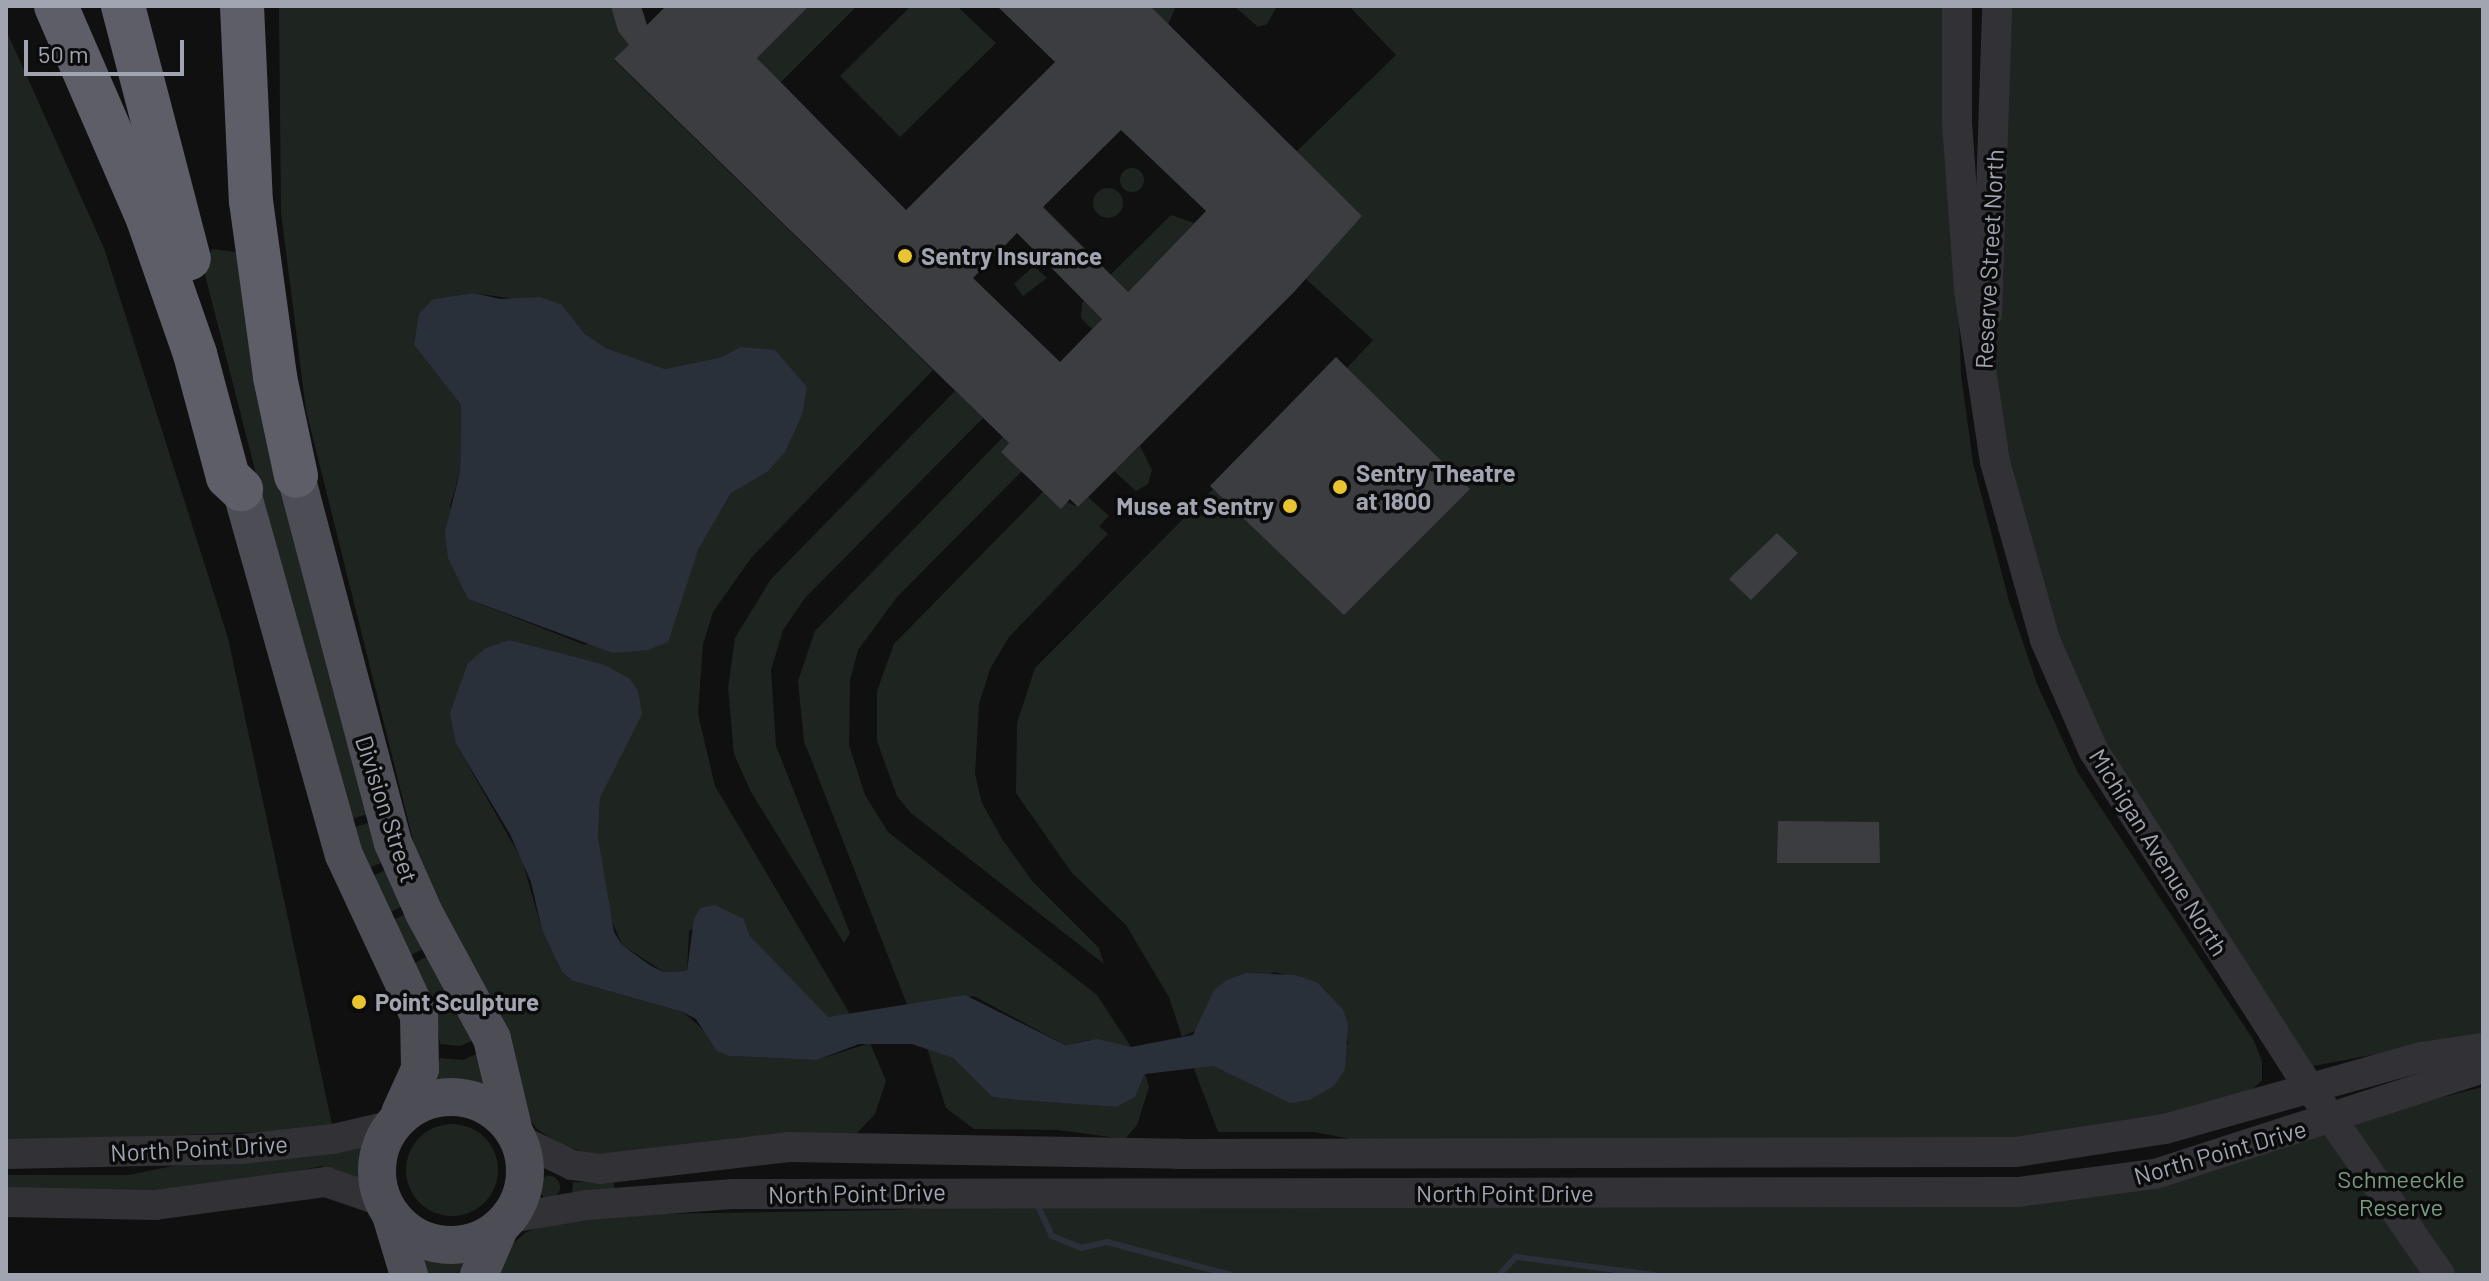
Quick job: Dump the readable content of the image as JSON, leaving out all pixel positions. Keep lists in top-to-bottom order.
{
  "streets": {
    "main road": ["Division Street"],
    "street": ["Reserve Street North", "Michigan Avenue North", "North Point Drive"]
  },
  "crossings": [
    ["Reserve Street North", "Michigan Avenue North"],
    ["Division Street", "North Point Drive"],
    ["Michigan Avenue North", "North Point Drive"]
  ],
  "parks": ["Schmeeckle Reserve"],
  "places": [
    "Sentry Insurance",
    "Sentry Theatre at 1800",
    "Muse at Sentry",
    "Point Sculpture"
  ],
  "scale_bar": "50 m"
}
